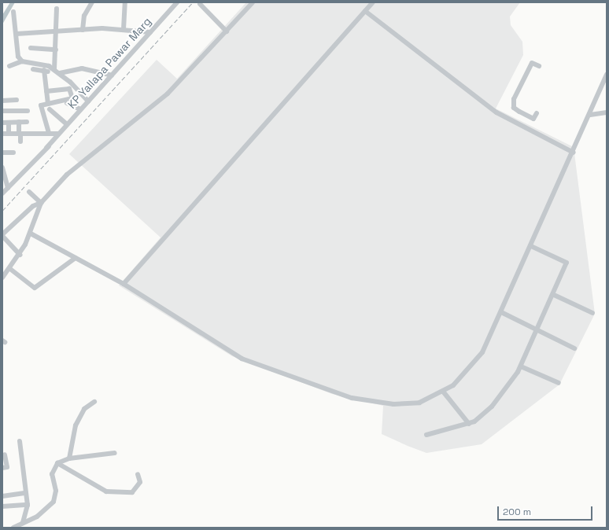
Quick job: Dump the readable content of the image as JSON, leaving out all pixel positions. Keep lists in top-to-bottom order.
{
  "streets": {
    "street": ["KP Yallapa Pawar Marg"]
  },
  "scale_bar": "200 m"
}
